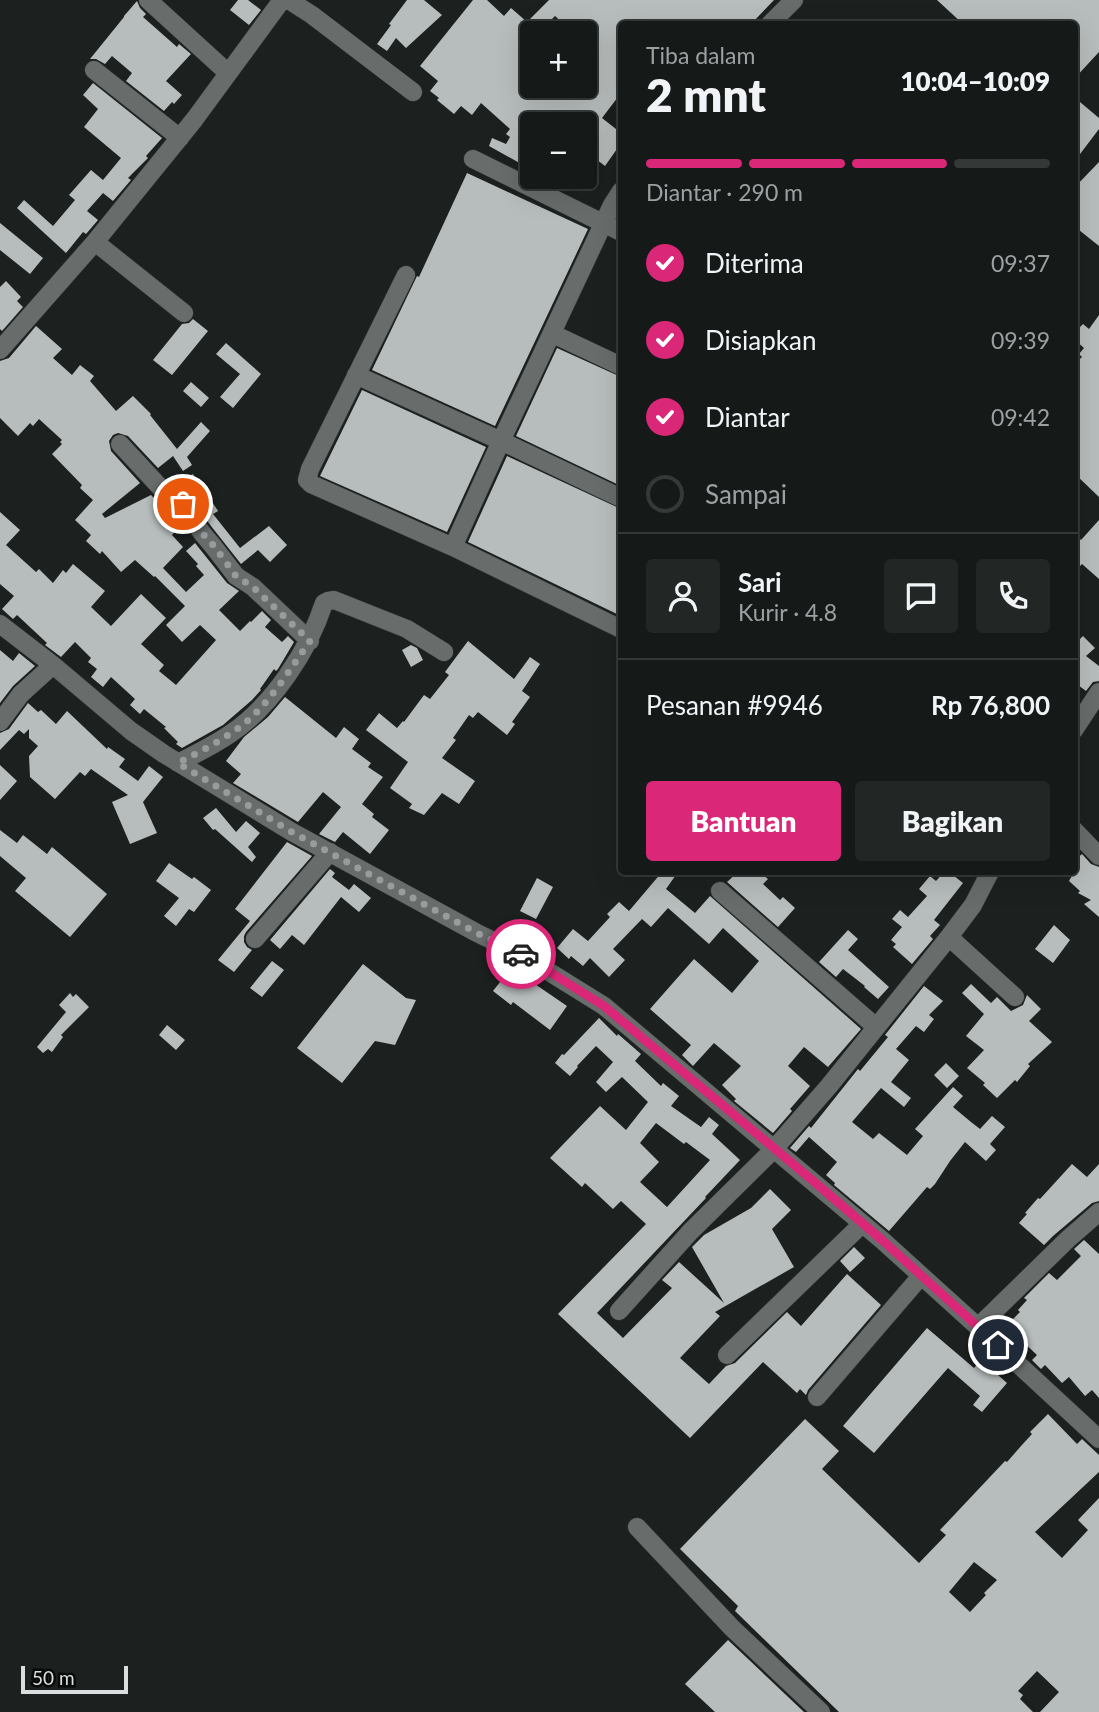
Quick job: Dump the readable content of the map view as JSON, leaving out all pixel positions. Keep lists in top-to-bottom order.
{
  "scale_bar": "50 m",
  "page": {
    "map_buttons": ["+", "−"],
    "heading": ["2 mnt", "Tiba dalam", "10:04–10:09"],
    "panel": [
      "Sari",
      "Kurir · 4.8",
      "Pesanan #9946",
      "Rp 76,800"
    ],
    "bar": "Diantar · 290 m",
    "list": [
      ["Diterima", "09:37"],
      ["Disiapkan", "09:39"],
      ["Diantar", "09:42"],
      "Sampai"
    ],
    "buttons": ["Bantuan", "Bagikan"],
    "scale": "50 m"
  }
}
